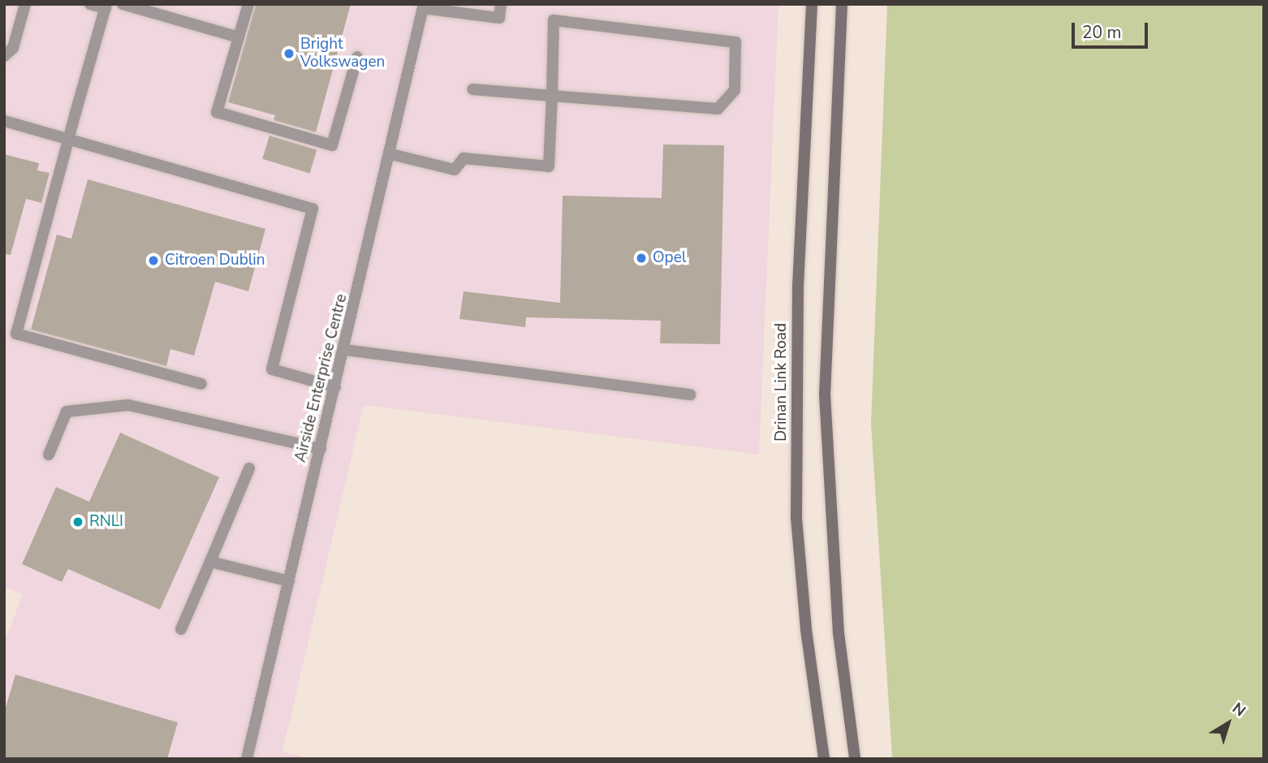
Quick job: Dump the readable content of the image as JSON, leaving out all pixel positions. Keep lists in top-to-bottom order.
{
  "streets": {
    "main road": ["Drinan Link Road"],
    "street": ["Airside Enterprise Centre"]
  },
  "places": [
    "Bright Volkswagen",
    "Opel",
    "Citroen Dublin",
    "RNLI"
  ],
  "scale_bar": "20 m",
  "north": "top right"
}
